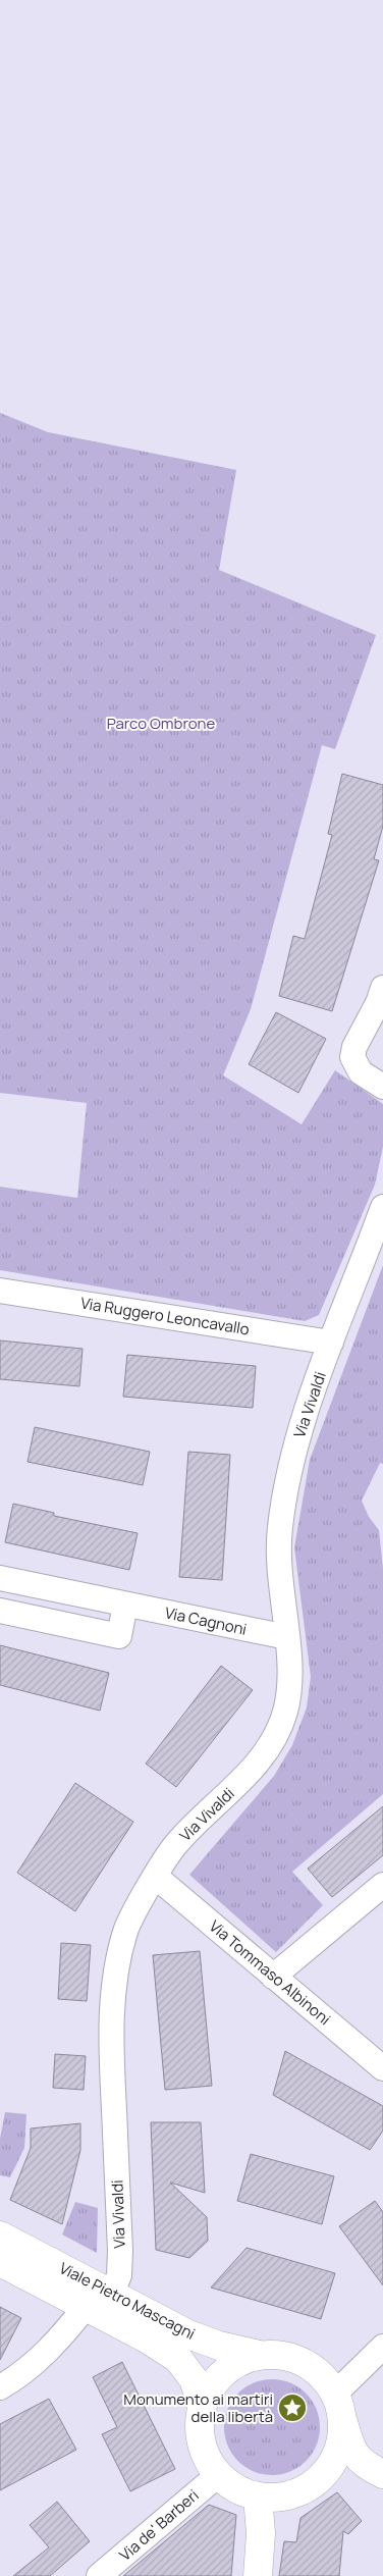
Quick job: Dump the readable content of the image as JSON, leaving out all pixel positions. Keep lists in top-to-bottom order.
{
  "streets": {
    "main road": ["Viale Pietro Mascagni"],
    "street": [
      "Via Ruggero Leoncavallo",
      "Via Vivaldi",
      "Via Cagnoni",
      "Via Tommaso Albinoni",
      "Via de' Barberi"
    ]
  },
  "crossings": [
    ["Via Ruggero Leoncavallo", "Via Vivaldi"],
    ["Via Vivaldi", "Via Cagnoni"],
    ["Via Vivaldi", "Via Tommaso Albinoni"],
    ["Via Vivaldi", "Viale Pietro Mascagni"],
    ["Viale Pietro Mascagni", "Via de' Barberi"]
  ],
  "parks": ["Parco Ombrone"],
  "places": {
    "place": ["Monumento ai martiri della libertà"]
  }
}
